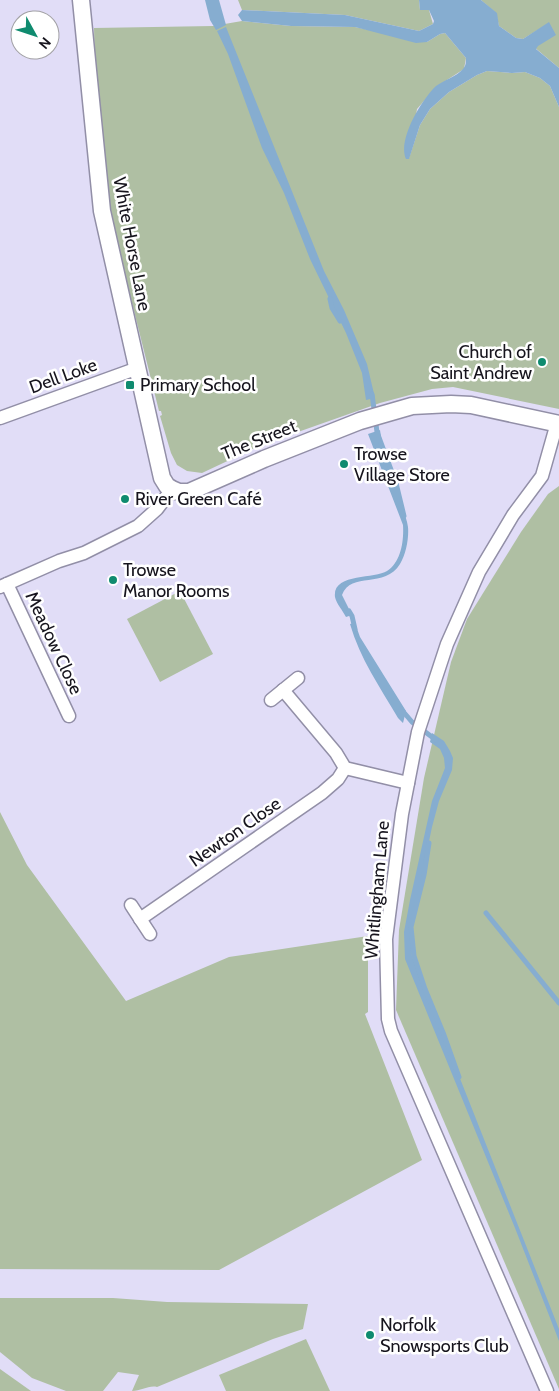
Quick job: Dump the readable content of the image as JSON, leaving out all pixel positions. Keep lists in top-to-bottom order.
{
  "streets": {
    "street": [
      "White Horse Lane",
      "Dell Loke",
      "The Street",
      "Meadow Close",
      "Newton Close",
      "Whitlingham Lane"
    ]
  },
  "crossings": [
    ["White Horse Lane", "Dell Loke"],
    ["White Horse Lane", "The Street"],
    ["The Street", "Whitlingham Lane"]
  ],
  "places": {
    "other": [
      "Church of Saint Andrew",
      "Trowse Village Store",
      "River Green Café",
      "Trowse Manor Rooms",
      "Norfolk Snowsports Club"
    ],
    "transit": ["Primary School"]
  },
  "north": "bottom right"
}
